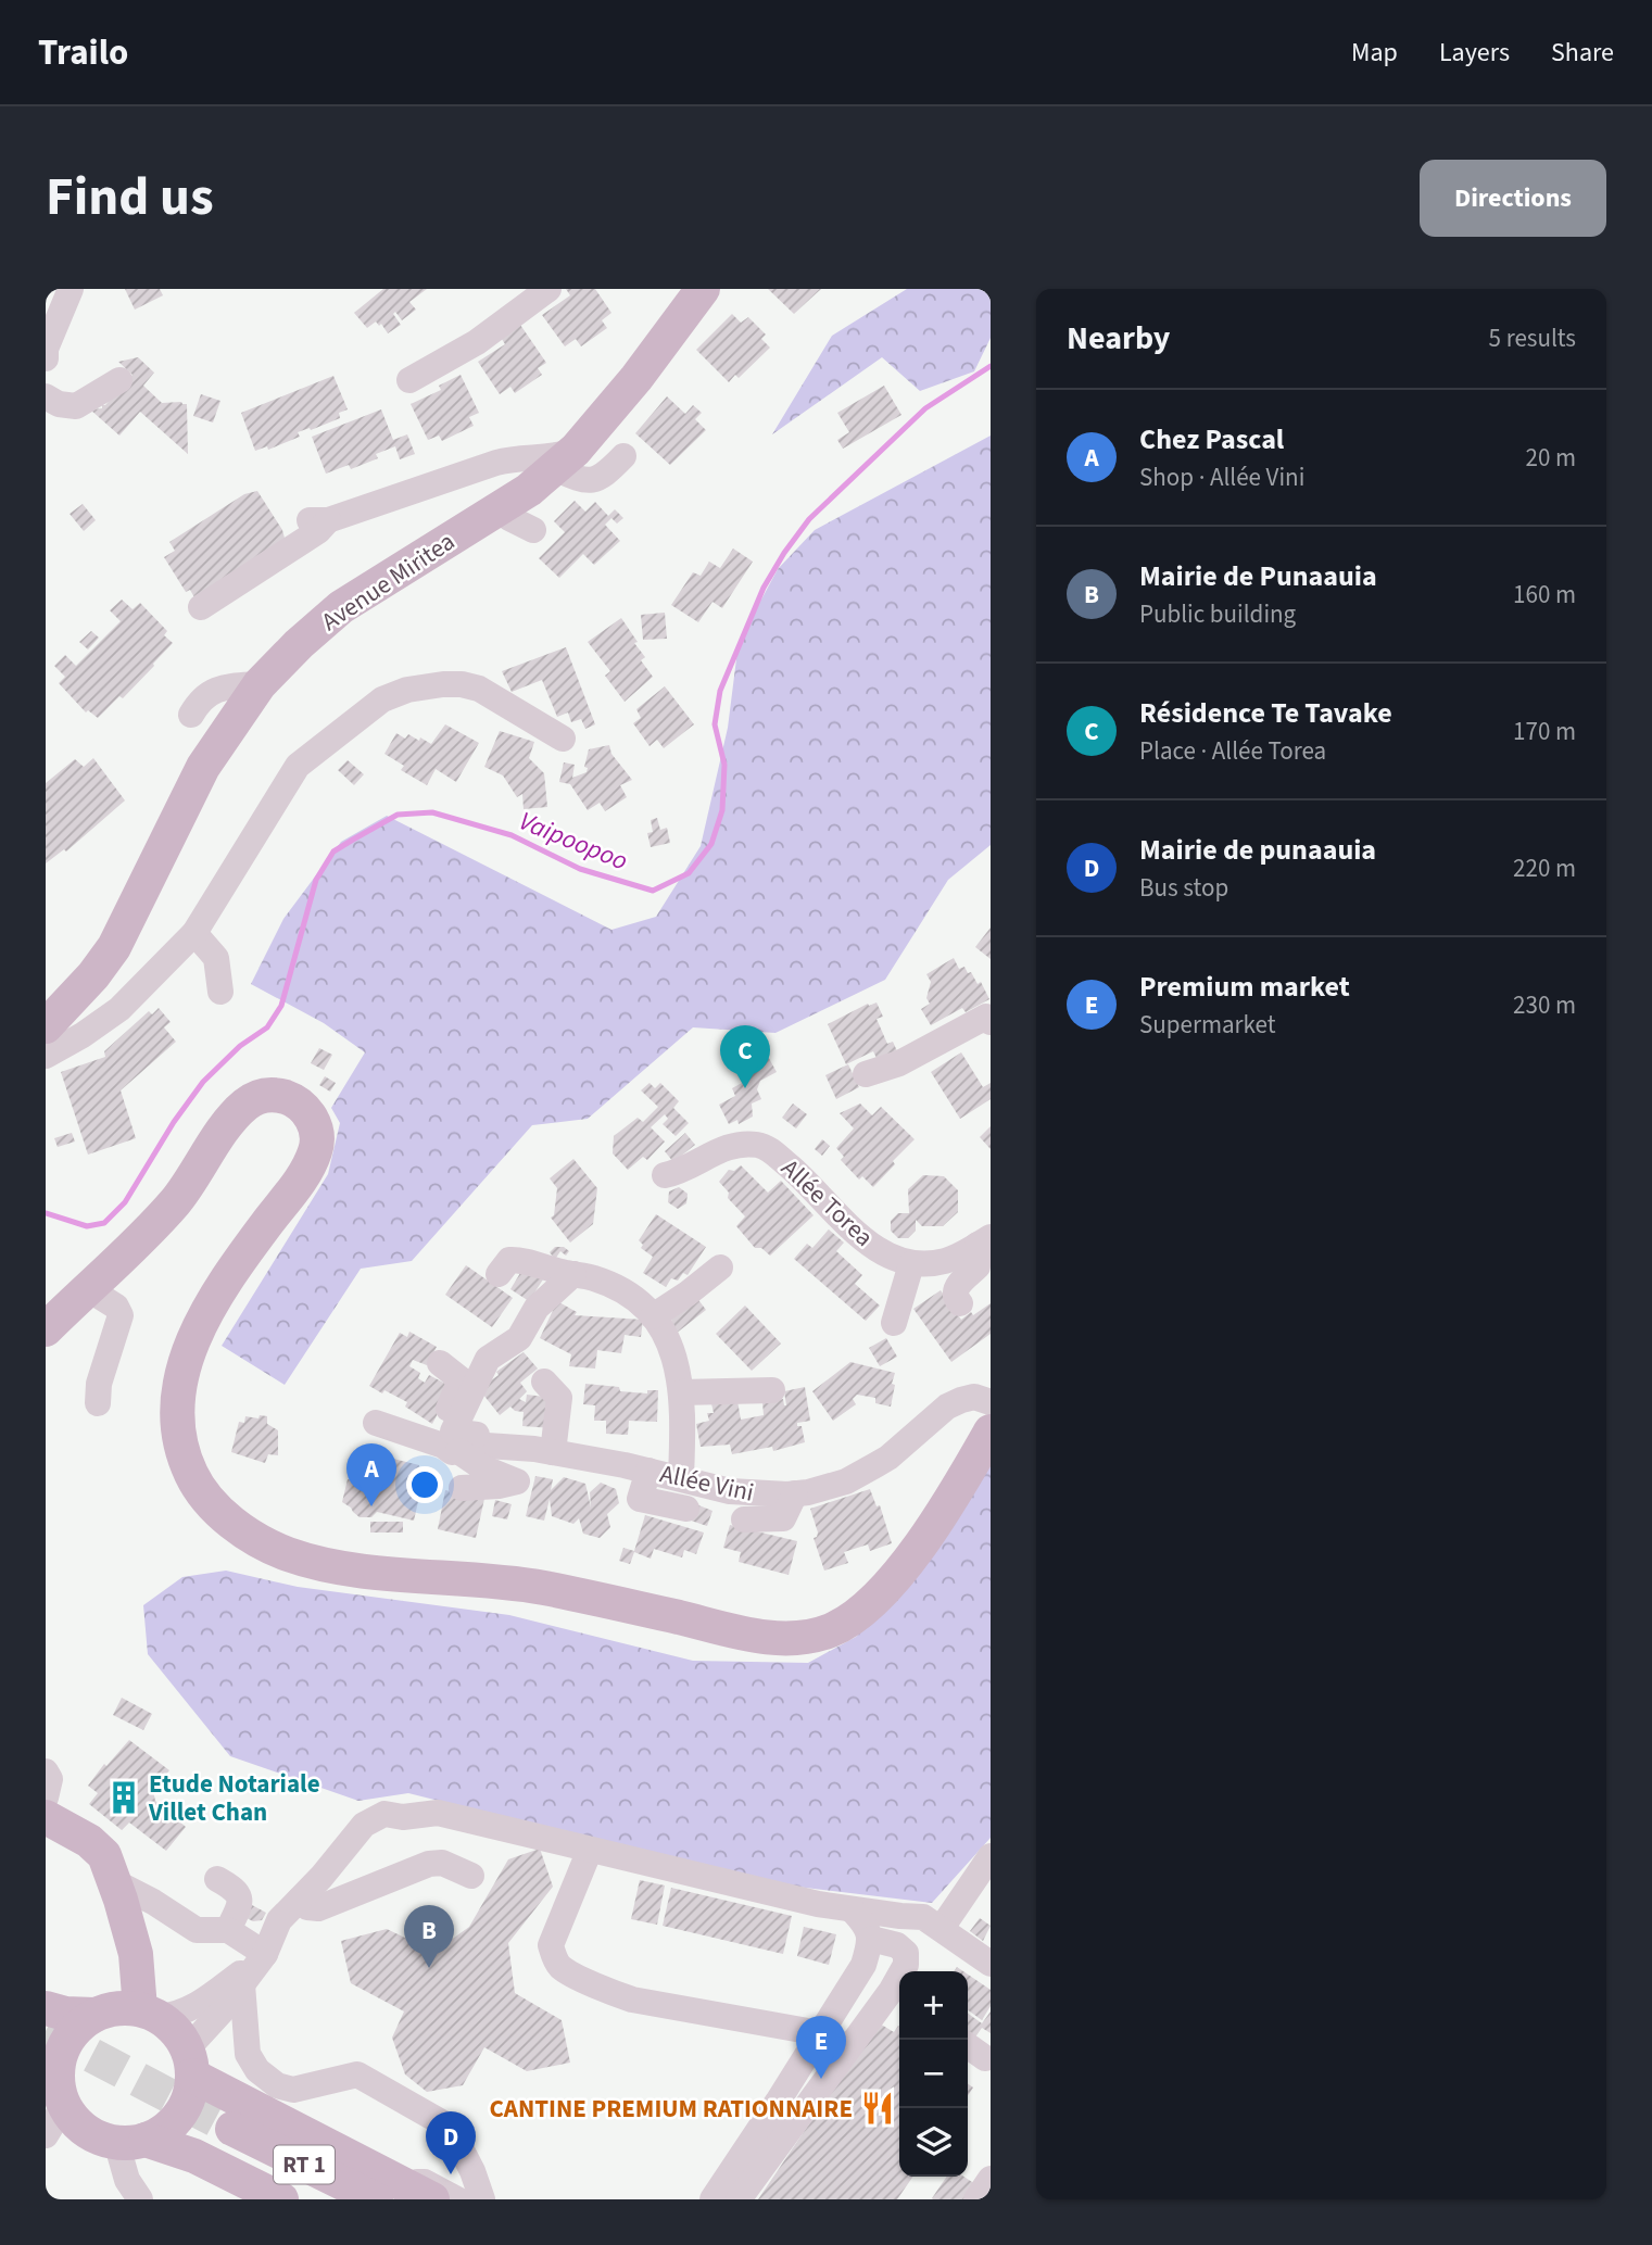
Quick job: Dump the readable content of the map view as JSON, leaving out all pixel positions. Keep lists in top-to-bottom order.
{
  "streets": {
    "main road": ["Avenue Miritea", "RT 1"],
    "street": ["Allée Torea", "Allée Vini"]
  },
  "water": ["Vaipoopoo"],
  "places": {
    "building": ["Etude Notariale Villet Chan"],
    "restaurant": ["CANTINE PREMIUM RATIONNAIRE"]
  },
  "page": {
    "header": "Trailo",
    "nav": ["Map", "Layers", "Share"],
    "title": "Find us",
    "buttons": "Directions",
    "heading": ["Nearby", "5 results"],
    "list": [
      {
        "mark": "A",
        "name": "Chez Pascal",
        "note": "Shop · Allée Vini",
        "value": "20 m"
      },
      {
        "mark": "B",
        "name": "Mairie de Punaauia",
        "note": "Public building",
        "value": "160 m"
      },
      {
        "mark": "C",
        "name": "Résidence Te Tavake",
        "note": "Place · Allée Torea",
        "value": "170 m"
      },
      {
        "mark": "D",
        "name": "Mairie de punaauia",
        "note": "Bus stop",
        "value": "220 m"
      },
      {
        "mark": "E",
        "name": "Premium market",
        "note": "Supermarket",
        "value": "230 m"
      }
    ],
    "pins": [
      "C",
      "A",
      "B",
      "E",
      "D"
    ],
    "map_buttons": ["+", "−"]
  }
}
